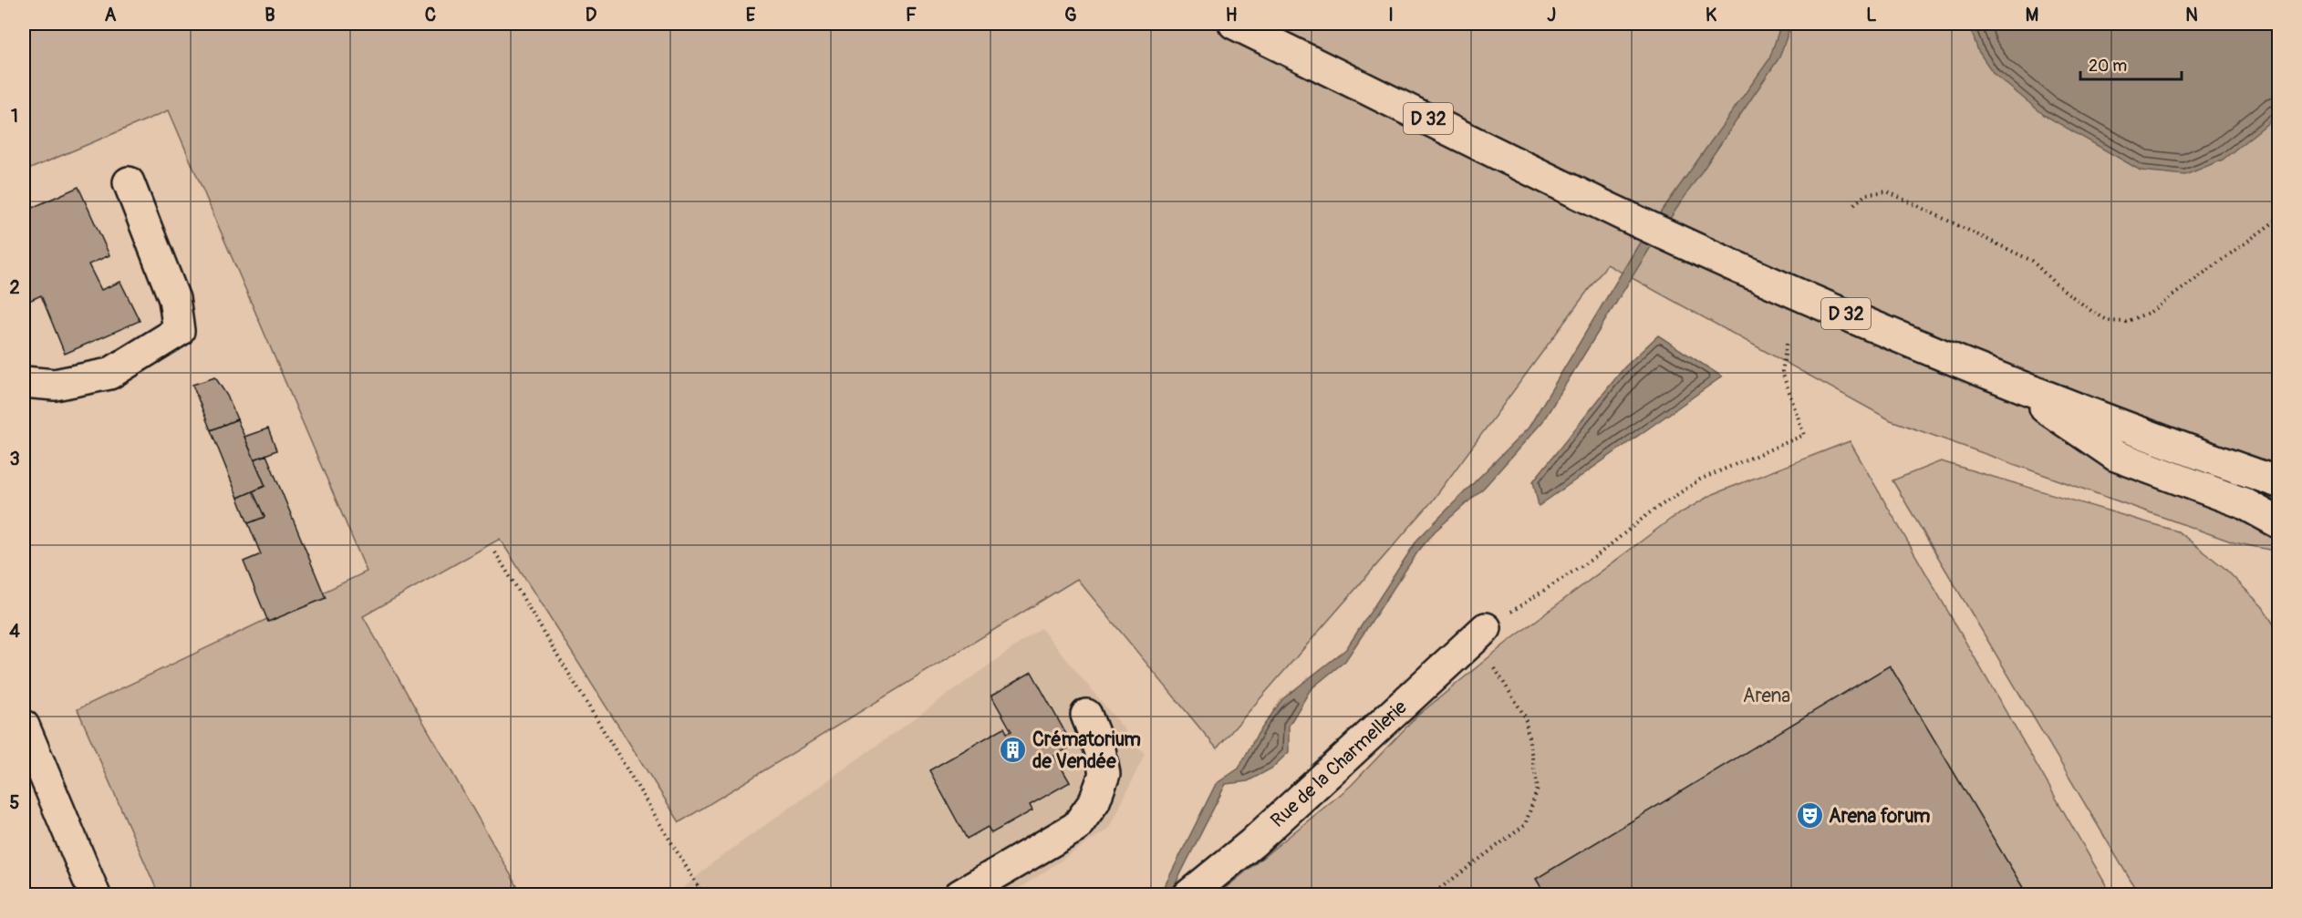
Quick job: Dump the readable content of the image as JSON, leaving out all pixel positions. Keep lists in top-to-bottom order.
{
  "streets": {
    "main road": ["D 32", "Rue de la Charmellerie"]
  },
  "parks": ["Arena"],
  "places": {
    "building": ["Crématorium de Vendée"],
    "theatre": ["Arena forum"]
  },
  "scale_bar": "20 m",
  "grid": {
    "columns": [
      "A",
      "B",
      "C",
      "D",
      "E",
      "F",
      "G",
      "H",
      "I",
      "J",
      "K",
      "L",
      "M",
      "N"
    ],
    "rows": [
      "1",
      "2",
      "3",
      "4",
      "5"
    ]
  }
}
